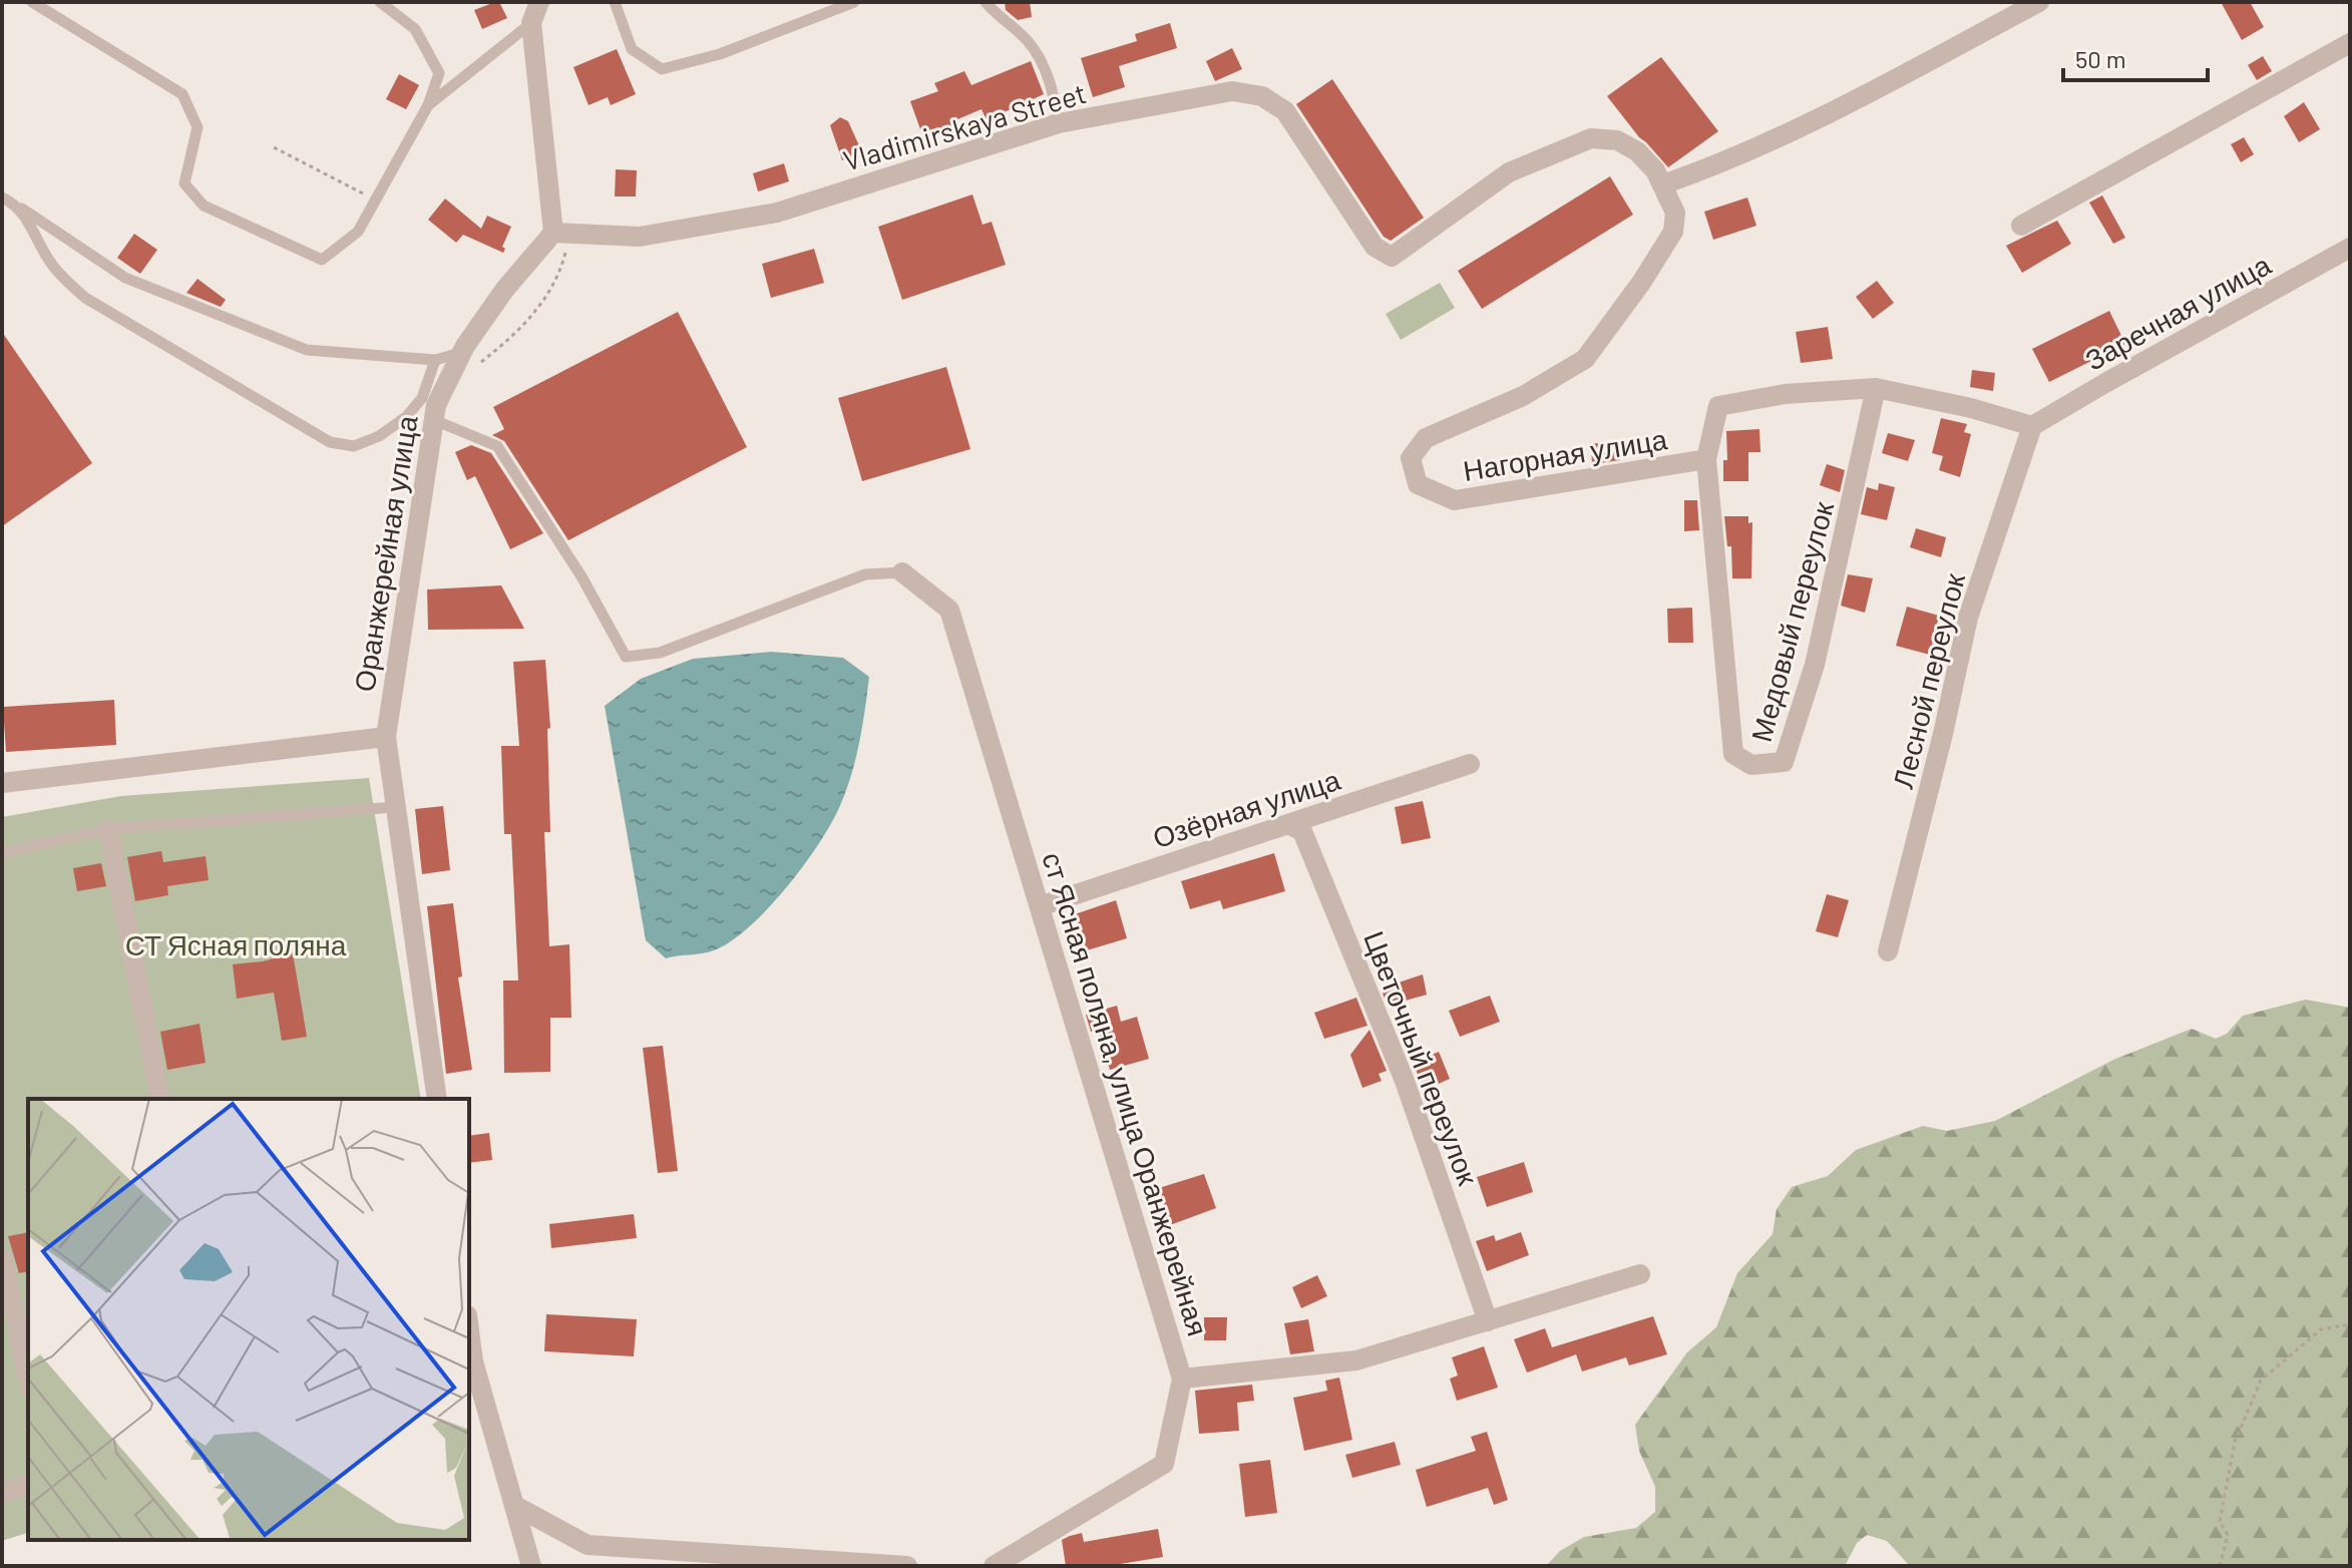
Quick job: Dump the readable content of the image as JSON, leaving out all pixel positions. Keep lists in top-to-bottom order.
{
  "streets": {
    "street": [
      "Vladimirskaya Street",
      "Заречная улица",
      "Нагорная улица",
      "Оранжерейная улица",
      "Медовый переулок",
      "Лесной переулок",
      "Озёрная улица",
      "Цветочный переулок",
      "ст Ясная поляна, улица Оранжерейная"
    ]
  },
  "crossings": [
    ["Vladimirskaya Street", "Нагорная улица"],
    ["Vladimirskaya Street", "Оранжерейная улица"],
    ["Заречная улица", "Нагорная улица"],
    ["Заречная улица", "Лесной переулок"],
    ["Нагорная улица", "Медовый переулок"],
    ["Нагорная улица", "Лесной переулок"],
    ["Озёрная улица", "Цветочный переулок"],
    ["Озёрная улица", "ст Ясная поляна, улица Оранжерейная"]
  ],
  "parks": ["СТ Ясная поляна"],
  "scale_bar": "50 m"
}
